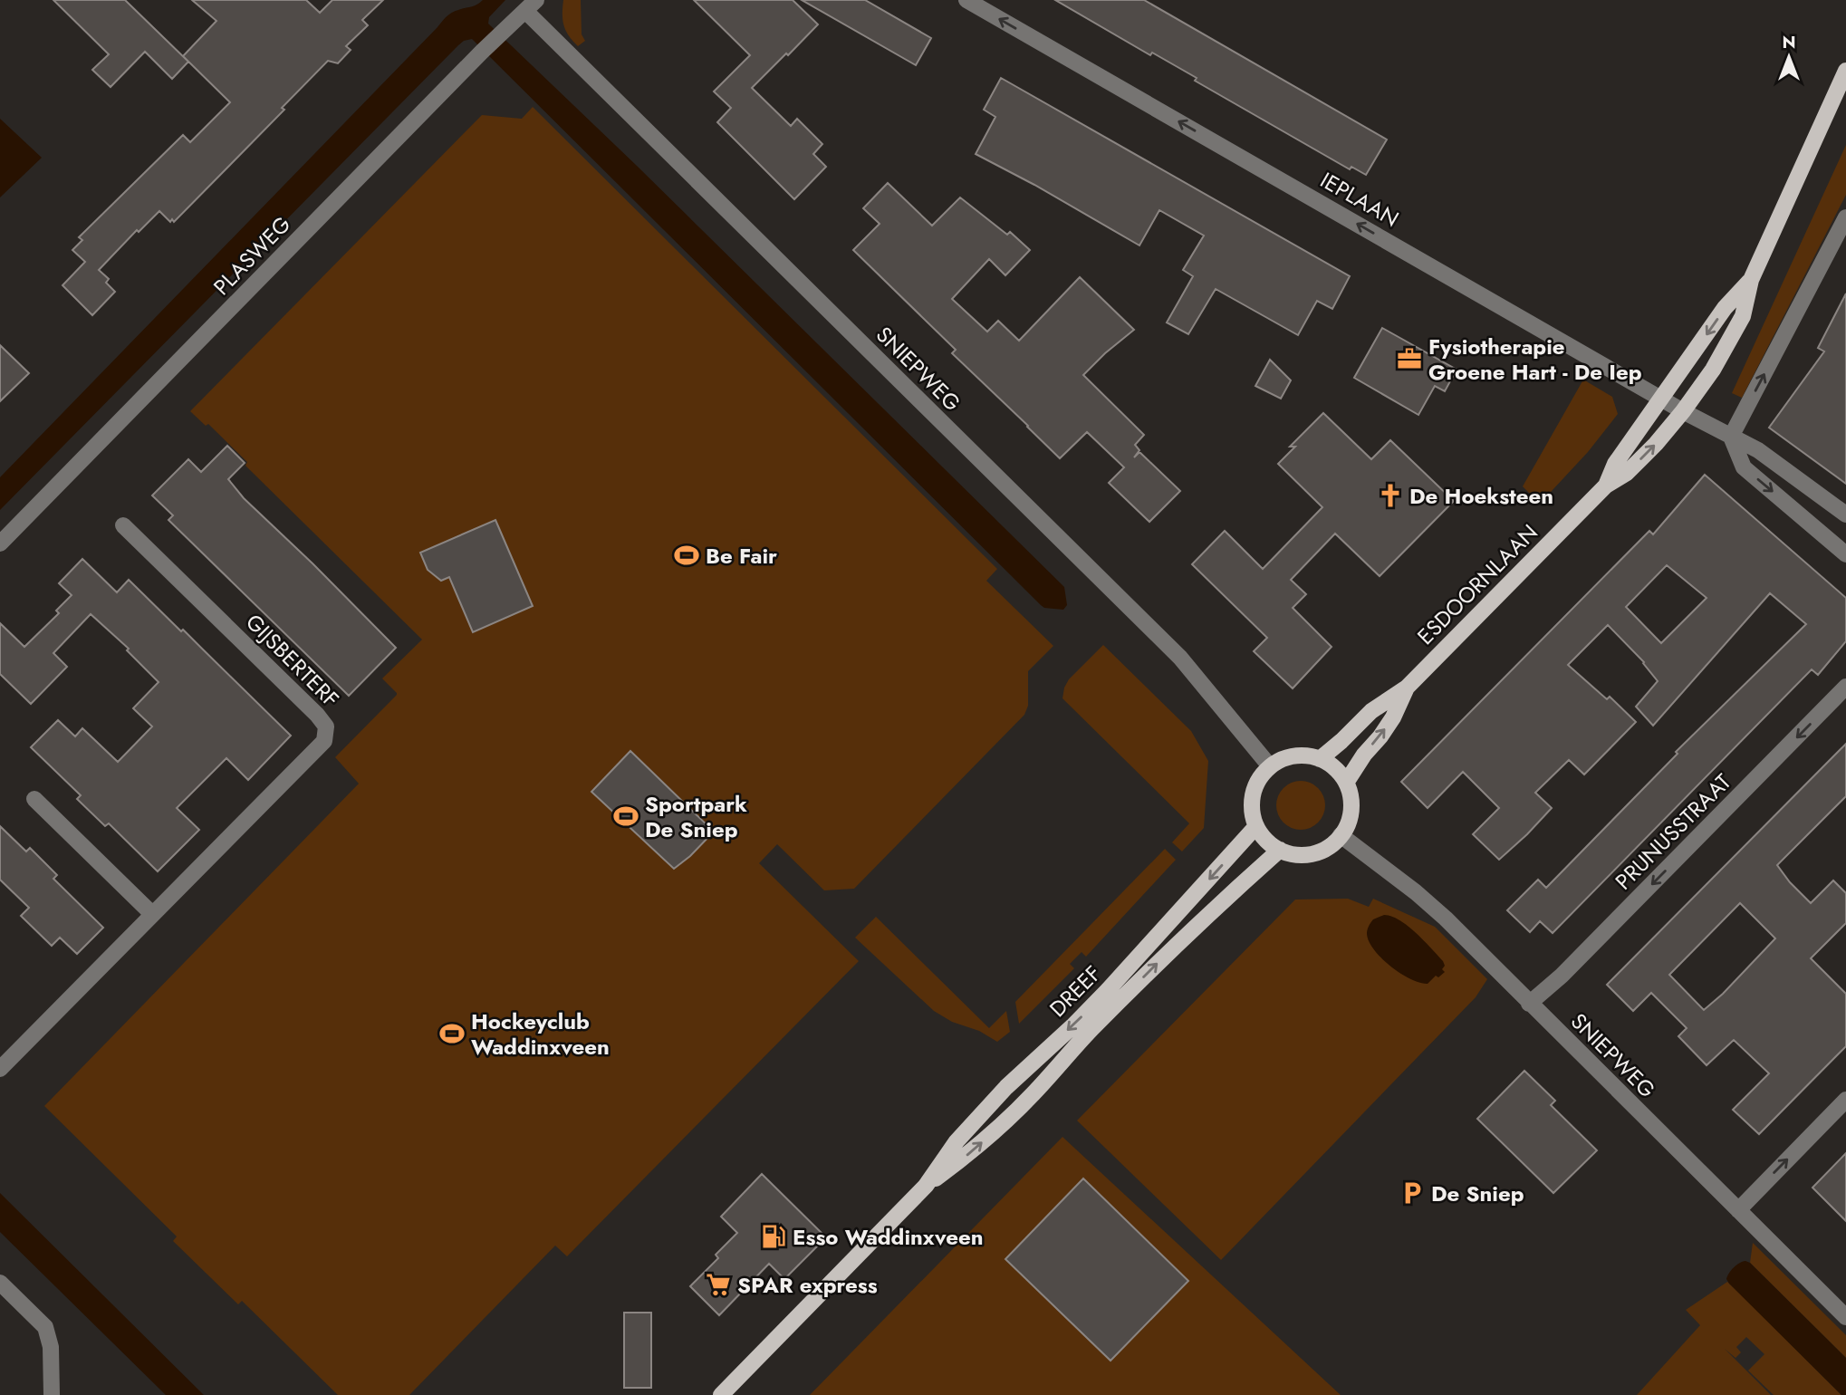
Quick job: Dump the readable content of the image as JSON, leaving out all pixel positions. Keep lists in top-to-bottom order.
{
  "streets": {
    "main road": ["ESDOORNLAAN", "DREEF"],
    "street": [
      "IEPLAAN",
      "PLASWEG",
      "SNIEPWEG",
      "GIJSBERTERF",
      "PRUNUSSTRAAT"
    ]
  },
  "crossings": [
    ["IEPLAAN", "ESDOORNLAAN"],
    ["PLASWEG", "SNIEPWEG"],
    ["SNIEPWEG", "ESDOORNLAAN"],
    ["SNIEPWEG", "PRUNUSSTRAAT"],
    ["SNIEPWEG", "DREEF"],
    ["ESDOORNLAAN", "DREEF"]
  ],
  "one_way": ["IEPLAAN", "PRUNUSSTRAAT"],
  "places": {
    "office": ["Fysiotherapie Groene Hart - De Iep"],
    "church": ["De Hoeksteen"],
    "sports": ["Be Fair", "Sportpark De Sniep", "Hockeyclub Waddinxveen"],
    "parking": ["De Sniep"],
    "fuel station": ["Esso Waddinxveen"],
    "supermarket": ["SPAR express"]
  },
  "north": "top"
}
